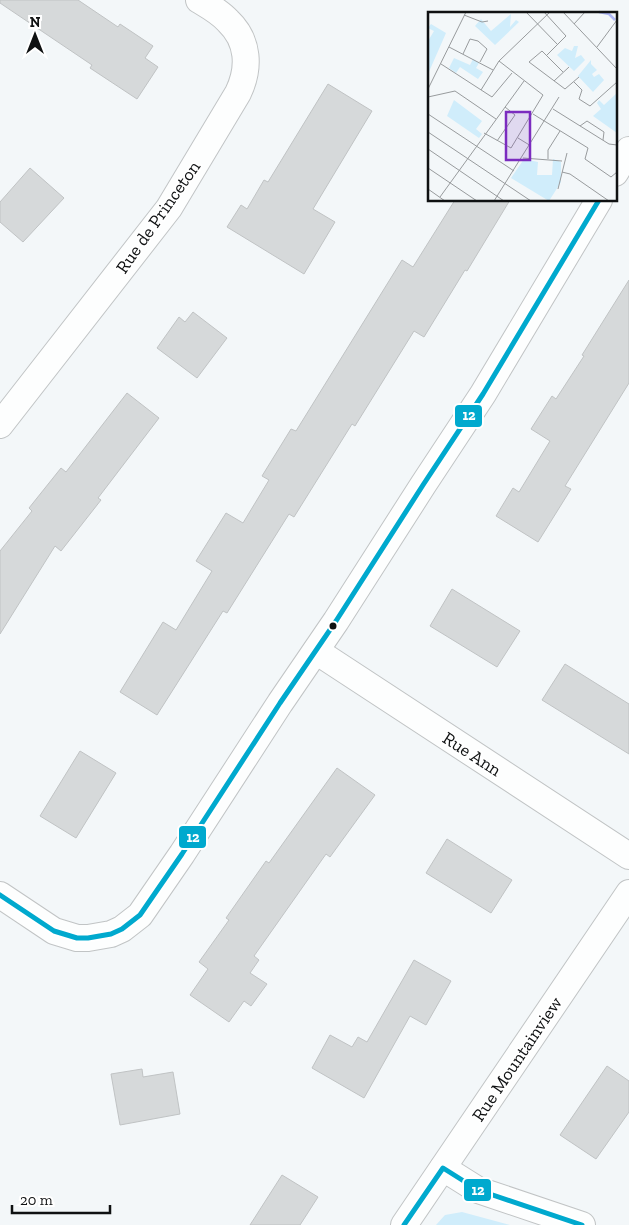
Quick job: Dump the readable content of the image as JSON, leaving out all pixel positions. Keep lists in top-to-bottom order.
{
  "streets": {
    "street": ["Rue de Princeton", "Rue Ann", "Rue Mountainview"]
  },
  "lines": ["transit line 12"],
  "scale_bar": "20 m",
  "north": "top"
}
